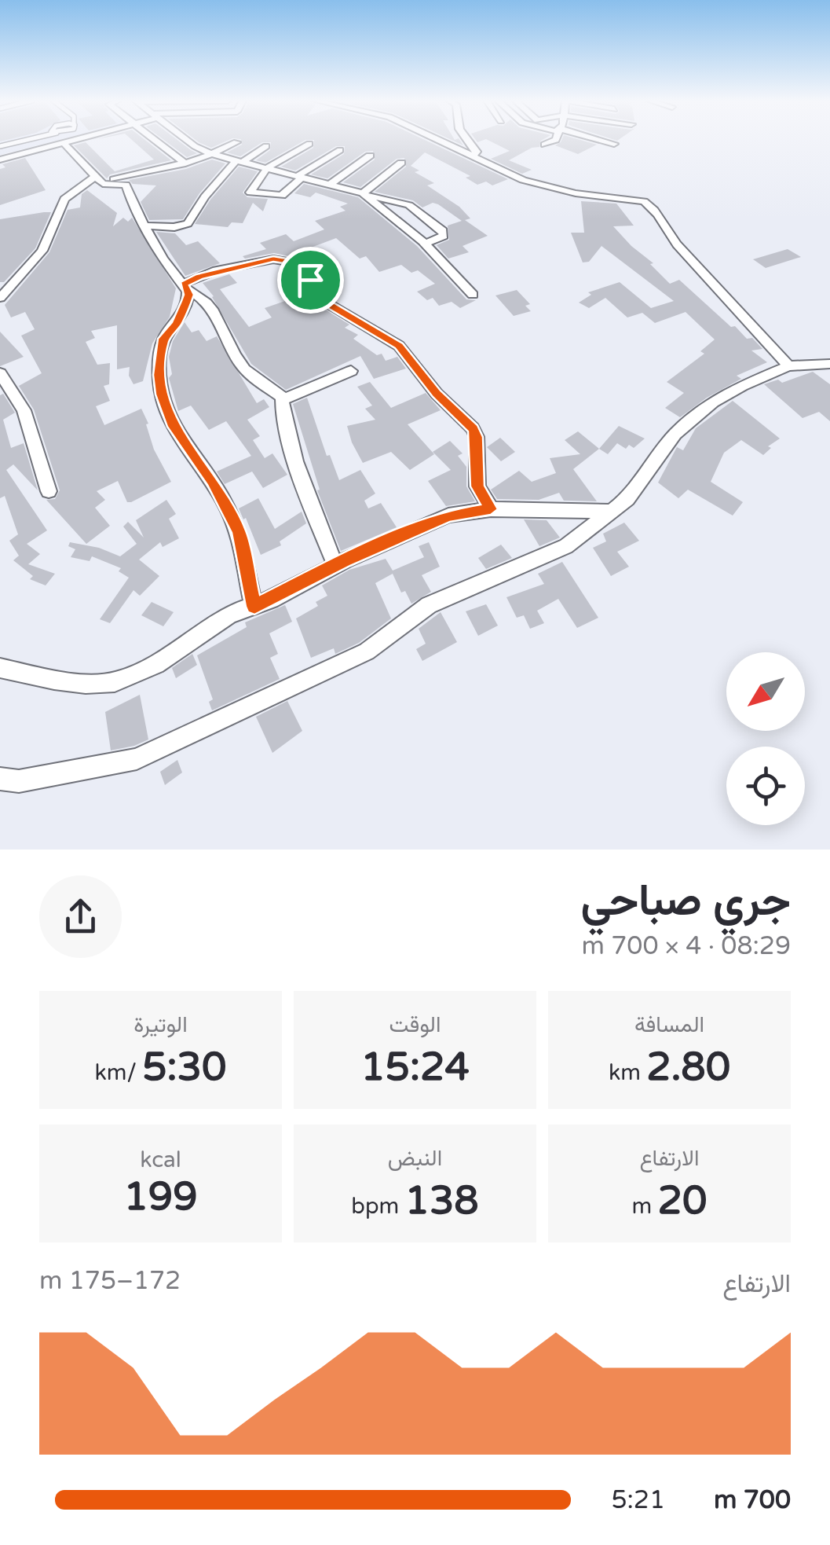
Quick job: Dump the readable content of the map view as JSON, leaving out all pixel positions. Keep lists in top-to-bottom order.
{
  "north": "bottom left",
  "page": {
    "heading": ["جري صباحي", "08:29 · 4 × 700 m"],
    "stats": [
      ["المسافة", "2.80 km"],
      ["الوقت", "15:24"],
      ["الوتيرة", "5:30 /km"],
      ["الارتفاع", "20 m"],
      ["النبض", "138 bpm"],
      ["kcal", "199"]
    ],
    "chart": ["الارتفاع", "172–175 m"],
    "list": [
      {
        "name": "700 m",
        "note": "5:21"
      }
    ]
  }
}
